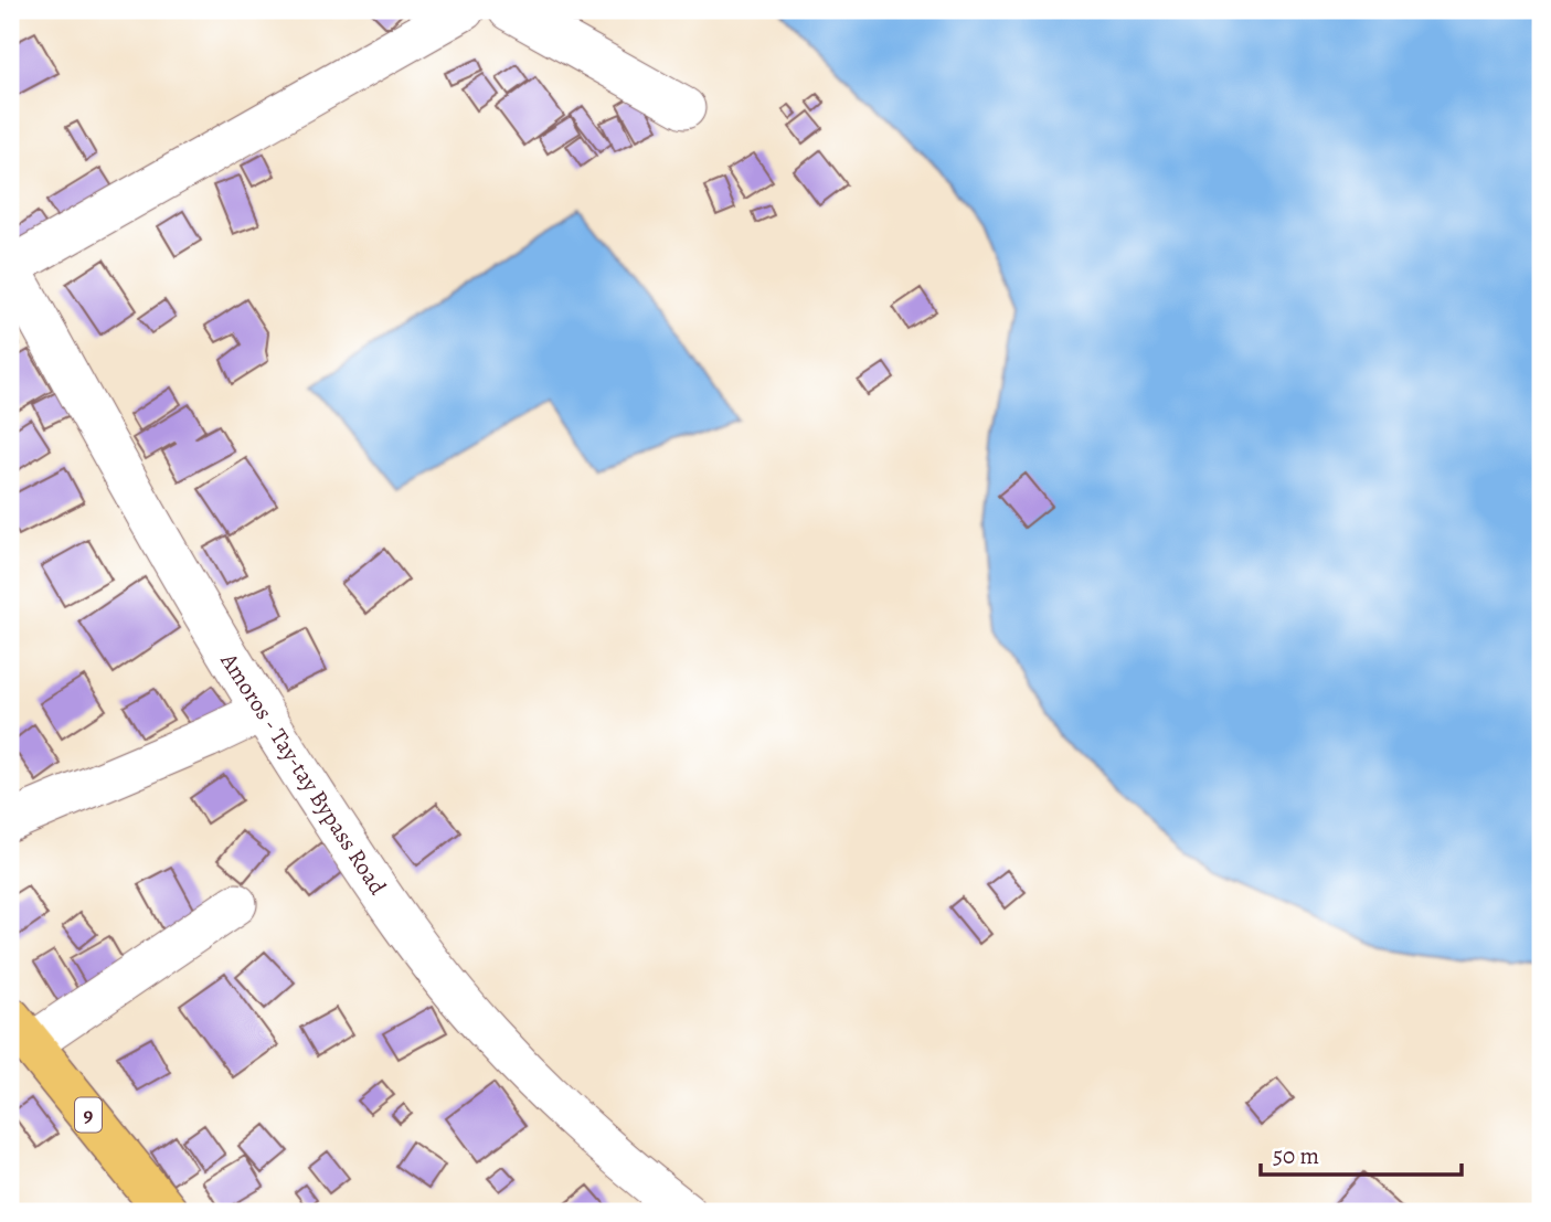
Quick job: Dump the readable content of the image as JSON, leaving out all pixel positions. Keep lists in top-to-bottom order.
{
  "streets": {
    "highway": ["9"],
    "street": ["Amoros - Tay-tay Bypass Road"]
  },
  "scale_bar": "50 m"
}
